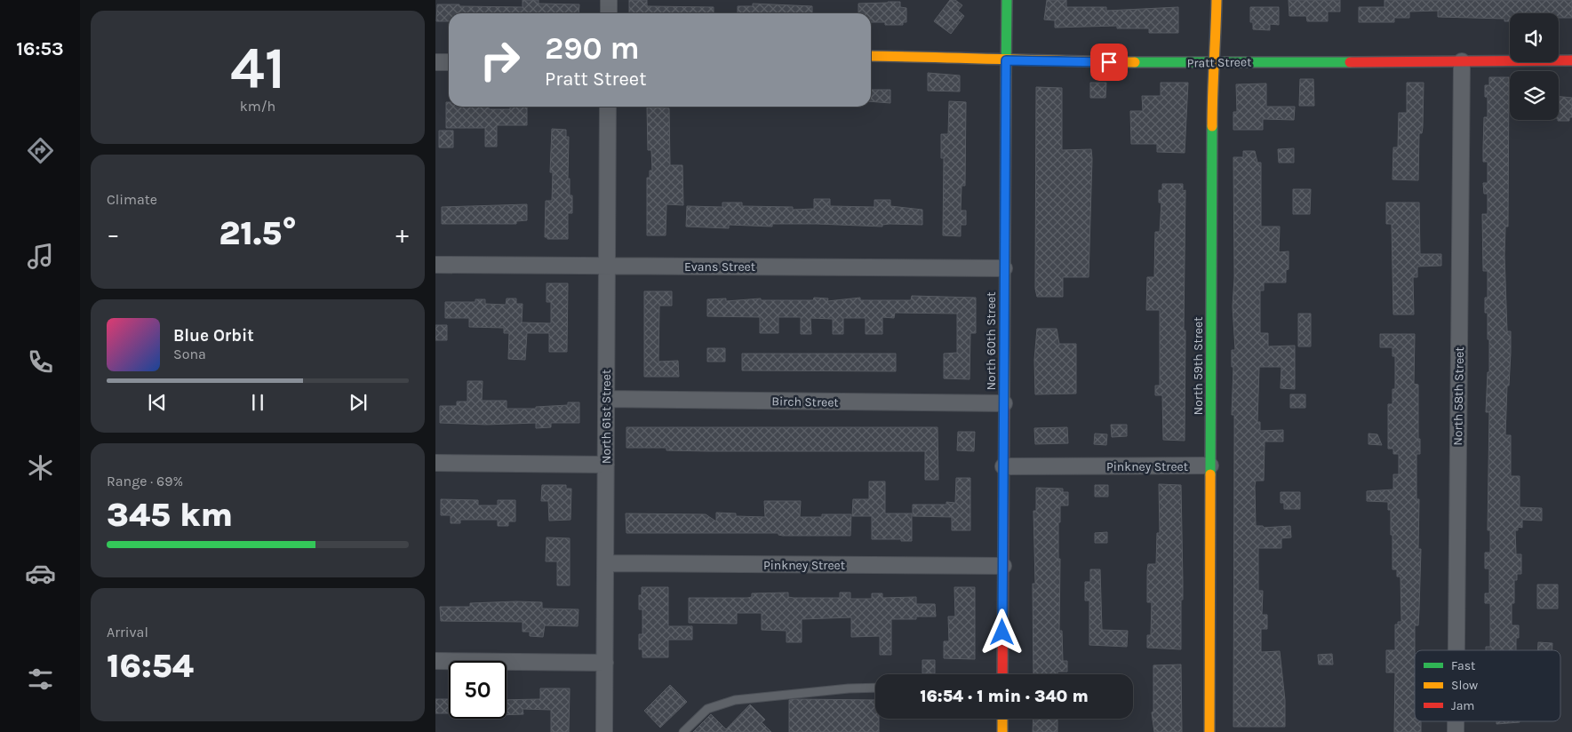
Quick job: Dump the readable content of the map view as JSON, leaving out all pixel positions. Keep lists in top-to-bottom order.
{
  "streets": {
    "street": [
      "Pratt Street",
      "Evans Street",
      "North 60th Street",
      "North 59th Street",
      "North 58th Street",
      "Birch Street",
      "North 61st Street",
      "Pinkney Street"
    ]
  },
  "crossings": [
    ["Pratt Street", "North 60th Street"],
    ["Pratt Street", "North 59th Street"],
    ["Pratt Street", "North 58th Street"],
    ["Evans Street", "North 60th Street"],
    ["Evans Street", "North 61st Street"],
    ["North 60th Street", "Birch Street"],
    ["North 60th Street", "Pinkney Street"],
    ["North 59th Street", "Pinkney Street"],
    ["Birch Street", "North 61st Street"],
    ["North 61st Street", "Pinkney Street"]
  ],
  "legend": ["Fast", "Slow", "Jam"],
  "page": {
    "tabs": "16:53",
    "tile": [
      ["41", "km/h"],
      "Climate",
      ["Range · 69%", "345 km"],
      ["Arrival", "16:54"]
    ],
    "turn": ["290 m", "Pratt Street"],
    "heat": ["−", "21.5°", "+"],
    "song": ["Blue Orbit", "Sona"],
    "limit": "50",
    "trip": "16:54 · 1 min · 340 m"
  }
}
